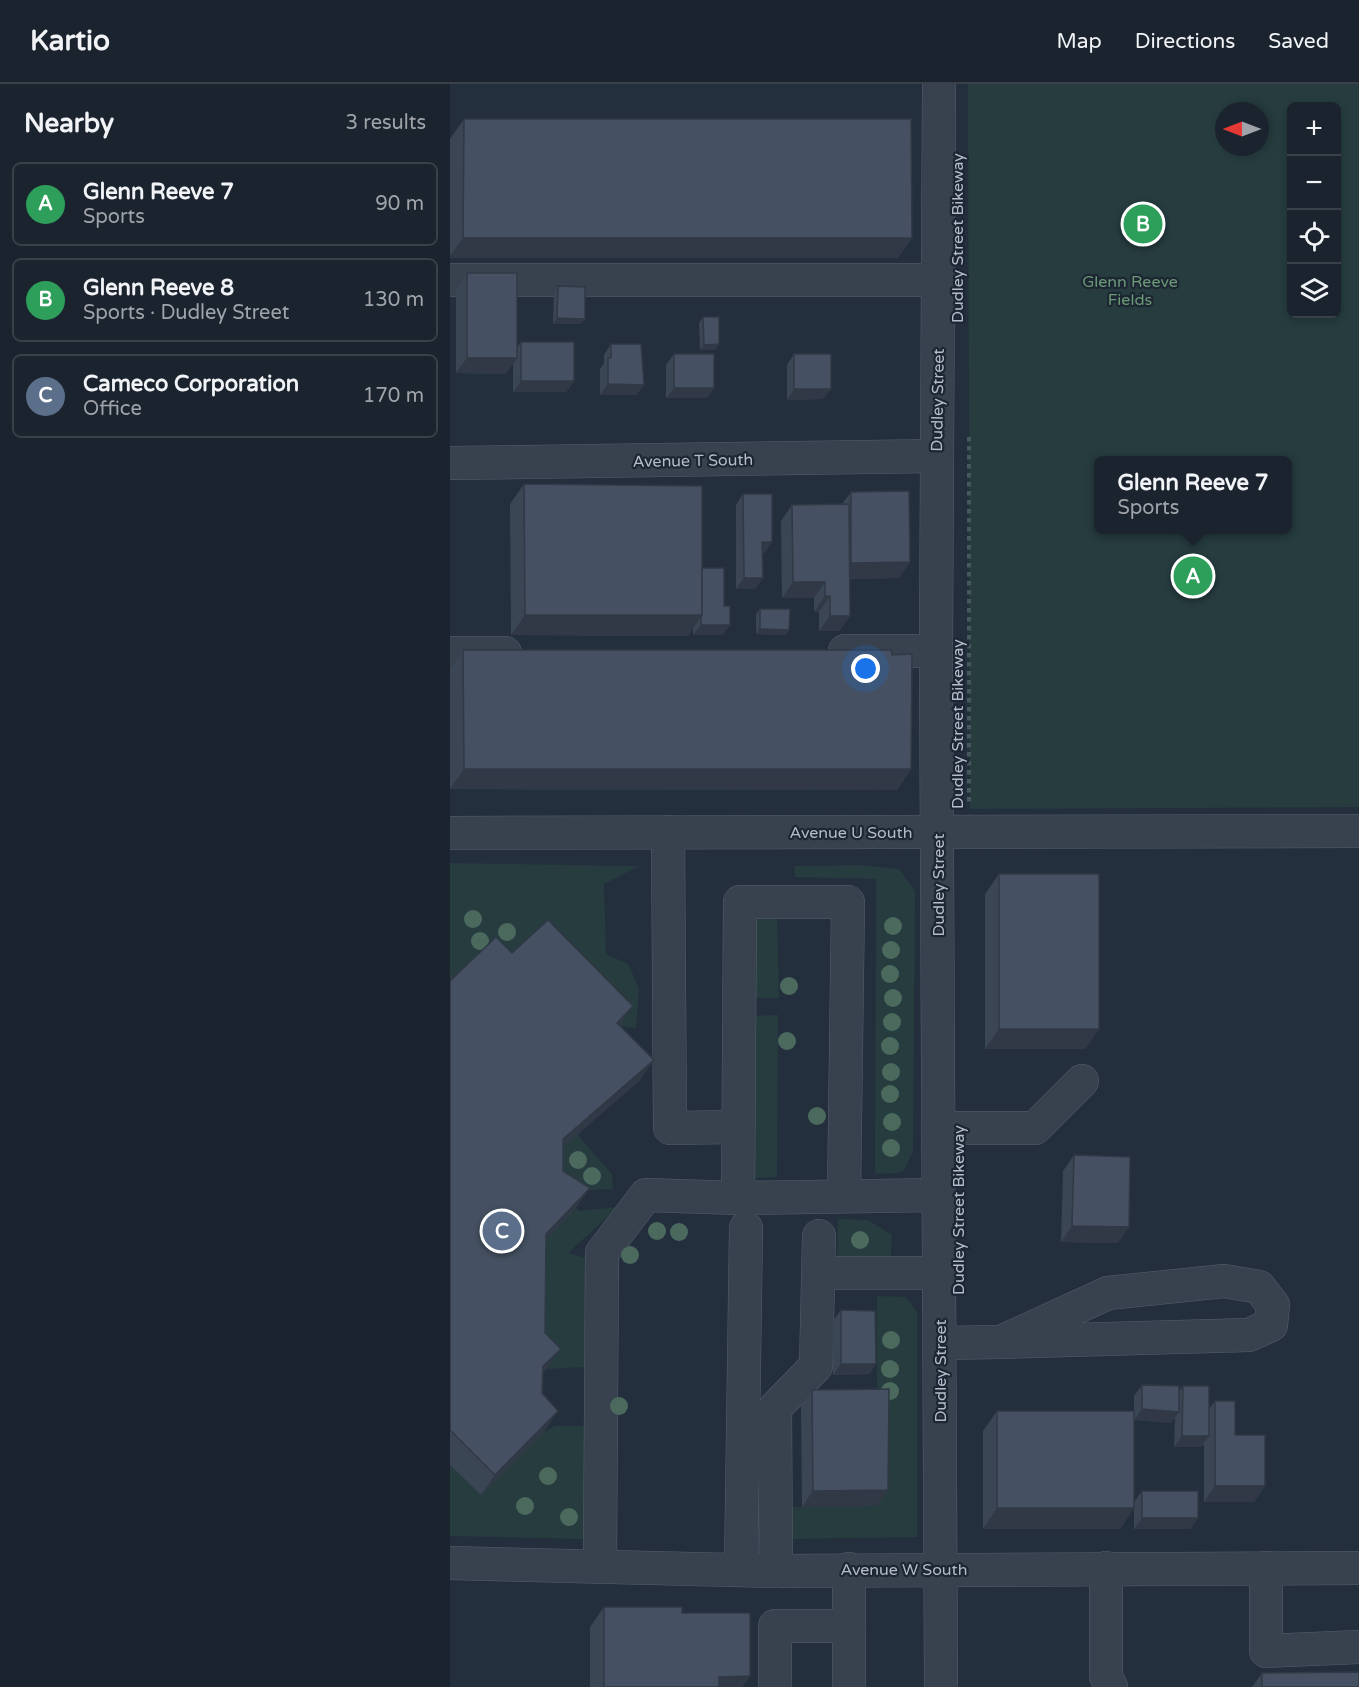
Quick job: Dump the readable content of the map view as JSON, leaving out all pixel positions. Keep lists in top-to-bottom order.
{
  "streets": {
    "street": [
      "Dudley Street",
      "Avenue T South",
      "Avenue U South",
      "Avenue W South"
    ],
    "path": ["Dudley Street Bikeway"]
  },
  "crossings": [
    ["Dudley Street Bikeway", "Dudley Street"],
    ["Dudley Street Bikeway", "Avenue U South"],
    ["Dudley Street", "Avenue T South"],
    ["Dudley Street", "Avenue U South"],
    ["Dudley Street", "Avenue W South"]
  ],
  "parks": ["Glenn Reeve Fields"],
  "north": "left",
  "page": {
    "header": "Kartio",
    "nav": ["Map", "Directions", "Saved"],
    "heading": ["Nearby", "3 results"],
    "map_buttons": ["+", "−"],
    "list": [
      {
        "mark": "A",
        "name": "Glenn Reeve 7",
        "note": "Sports",
        "value": "90 m"
      },
      {
        "mark": "B",
        "name": "Glenn Reeve 8",
        "note": "Sports · Dudley Street",
        "value": "130 m"
      },
      {
        "mark": "C",
        "name": "Cameco Corporation",
        "note": "Office",
        "value": "170 m"
      }
    ],
    "pins": ["B", "A", "C"],
    "popup": ["Glenn Reeve 7", "Sports"]
  }
}
